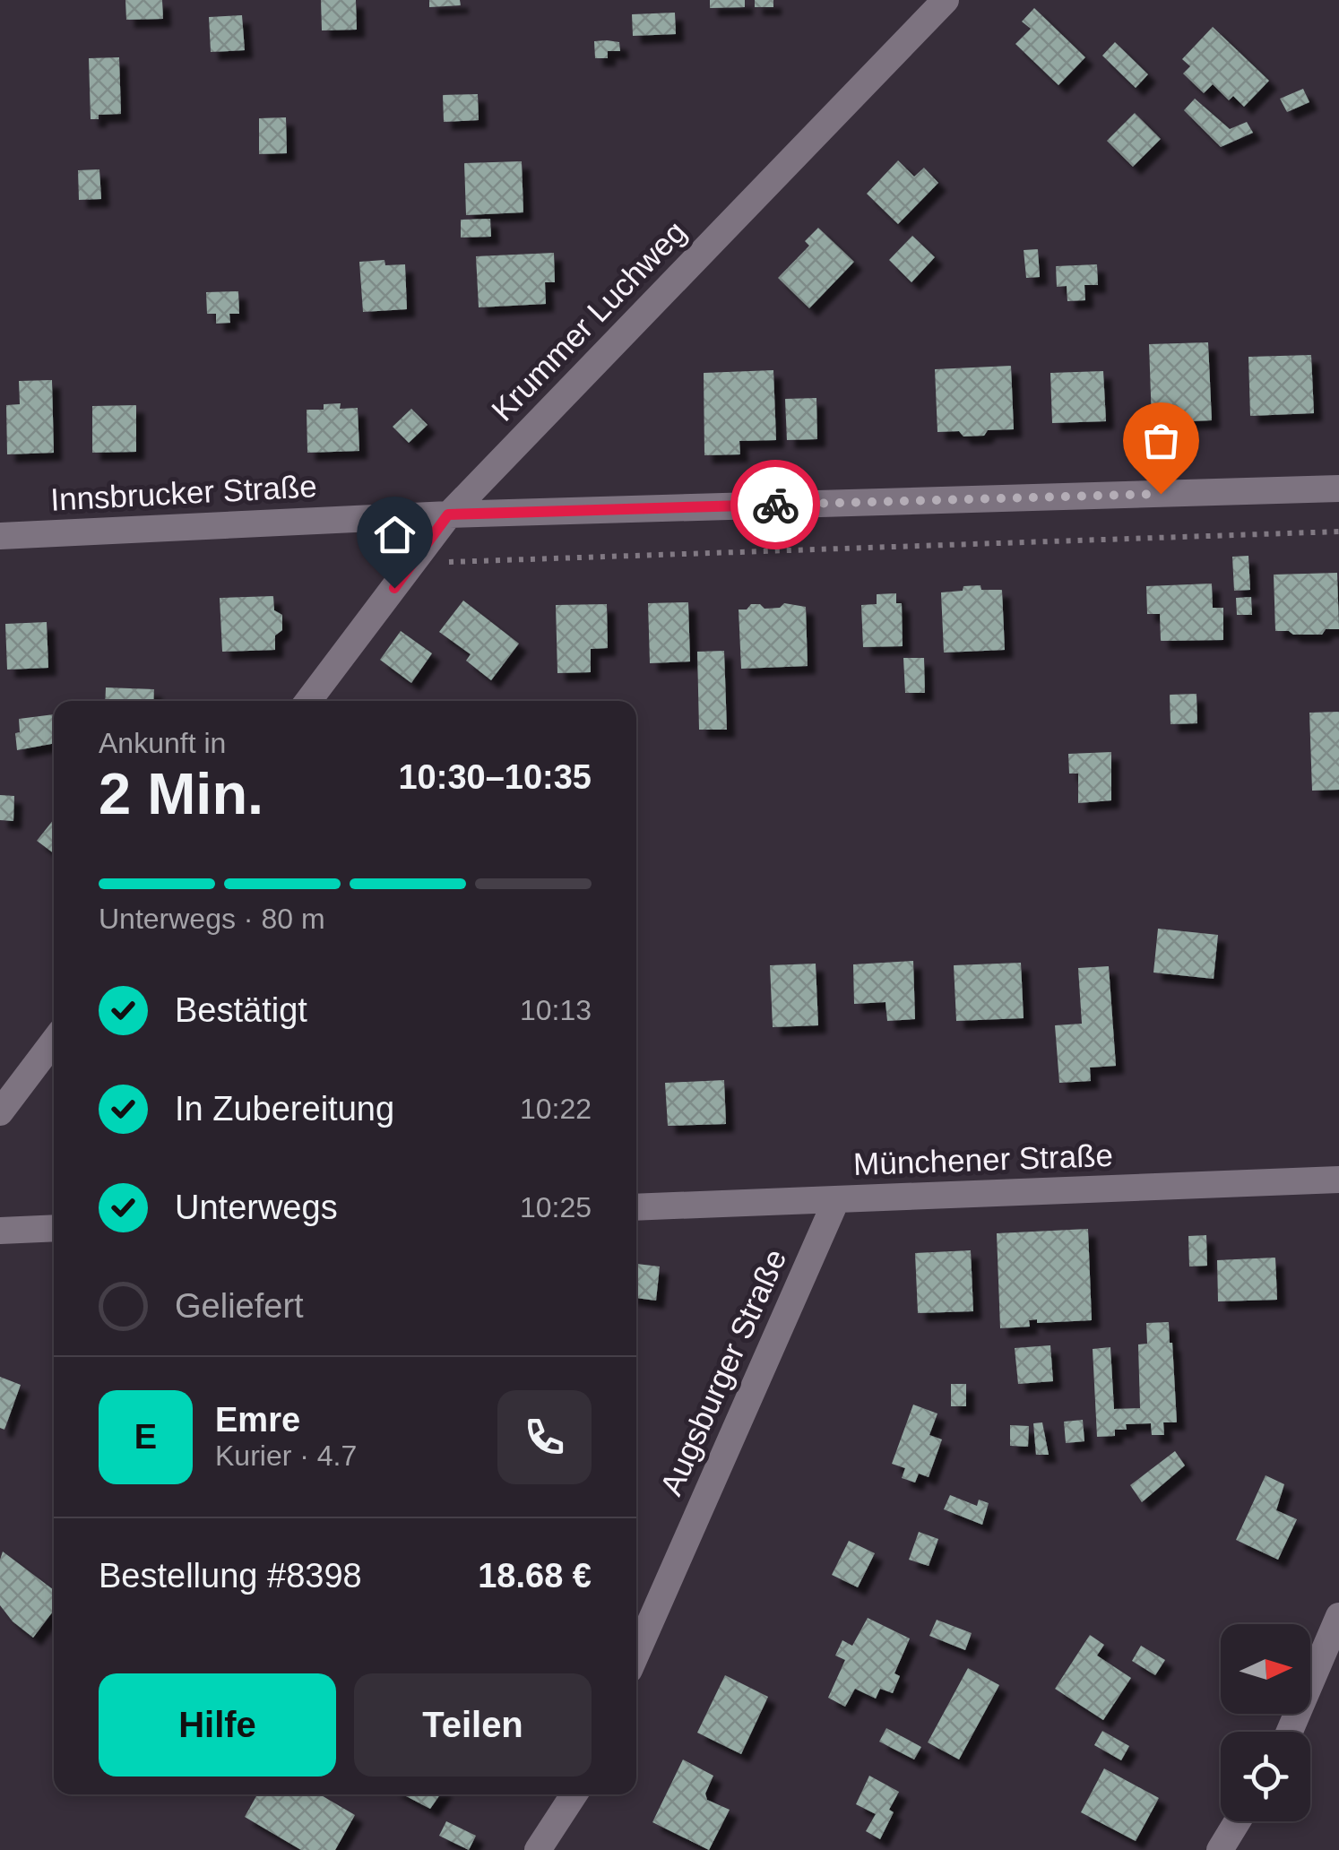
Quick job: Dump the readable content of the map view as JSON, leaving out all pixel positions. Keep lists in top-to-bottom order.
{
  "streets": {
    "street": [
      "Krummer Luchweg",
      "Innsbrucker Straße",
      "Münchener Straße",
      "Augsburger Straße"
    ]
  },
  "crossings": [
    ["Krummer Luchweg", "Innsbrucker Straße"],
    ["Münchener Straße", "Augsburger Straße"]
  ],
  "north": "right",
  "page": {
    "heading": ["2 Min.", "Ankunft in", "10:30–10:35"],
    "panel": [
      "Emre",
      "Kurier · 4.7",
      "Bestellung #8398",
      "18.68 €"
    ],
    "bar": "Unterwegs · 80 m",
    "list": [
      ["Bestätigt", "10:13"],
      ["In Zubereitung", "10:22"],
      ["Unterwegs", "10:25"],
      "Geliefert"
    ],
    "round": "E",
    "buttons": ["Hilfe", "Teilen"]
  }
}
